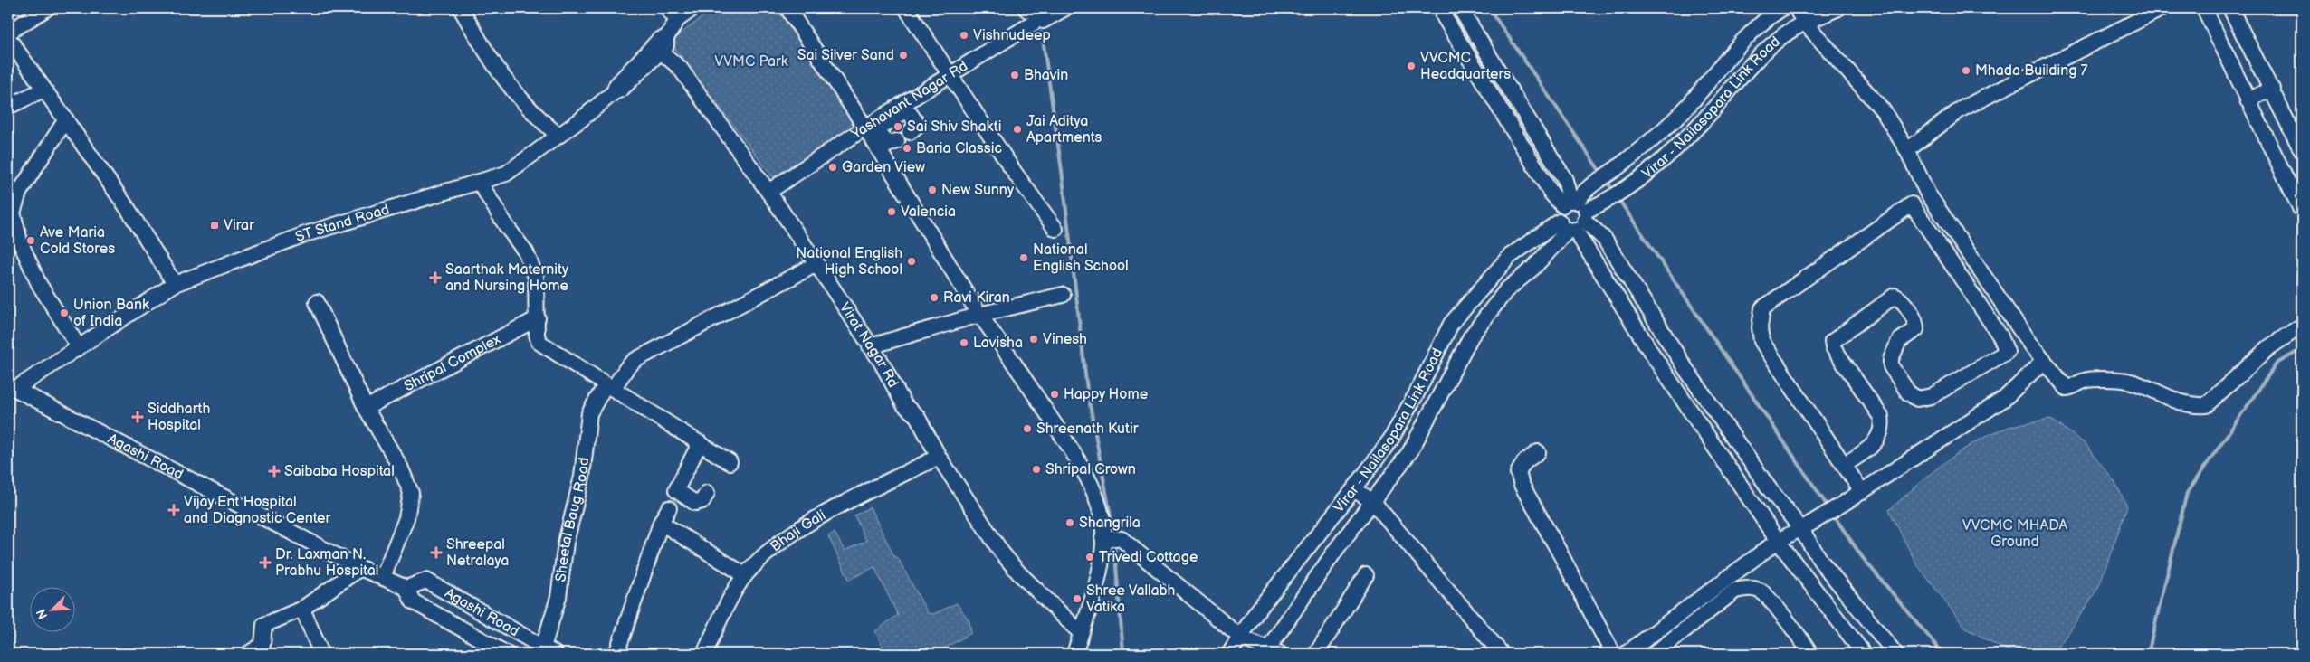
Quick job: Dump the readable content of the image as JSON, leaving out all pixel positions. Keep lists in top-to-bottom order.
{
  "streets": {
    "street": [
      "Yashavant Nagar Rd",
      "Virar - Nailasopara Link Road",
      "ST Stand Road",
      "Virat Nagar Rd",
      "Shripal Complex",
      "Agashi Road",
      "Sheetal Baug Road",
      "Bhaji Gali"
    ]
  },
  "crossings": [
    ["Yashavant Nagar Rd", "Virat Nagar Rd"],
    ["ST Stand Road", "Virat Nagar Rd"],
    ["ST Stand Road", "Agashi Road"],
    ["Virat Nagar Rd", "Sheetal Baug Road"],
    ["Agashi Road", "Sheetal Baug Road"]
  ],
  "parks": ["VVMC Park", "VVCMC MHADA Ground"],
  "places": {
    "other": [
      "Vishnudeep",
      "Sai Silver Sand",
      "VVCMC Headquarters",
      "Mhada Building 7",
      "Bhavin",
      "Sai Shiv Shakti",
      "Jai Aditya Apartments",
      "Baria Classic",
      "Garden View",
      "New Sunny",
      "Valencia",
      "Ave Maria Cold Stores",
      "National English School",
      "National English High School",
      "Ravi Kiran",
      "Union Bank of India",
      "Vinesh",
      "Lavisha",
      "Happy Home",
      "Shreenath Kutir",
      "Shripal Crown",
      "Shangrila",
      "Trivedi Cottage",
      "Shree Vallabh Vatika"
    ],
    "transit": ["Virar"],
    "health": [
      "Saarthak Maternity and Nursing Home",
      "Siddharth Hospital",
      "Saibaba Hospital",
      "Vijay Ent Hospital and Diagnostic Center",
      "Shreepal Netralaya",
      "Dr. Laxman N. Prabhu Hospital"
    ]
  },
  "north": "bottom left"
}
